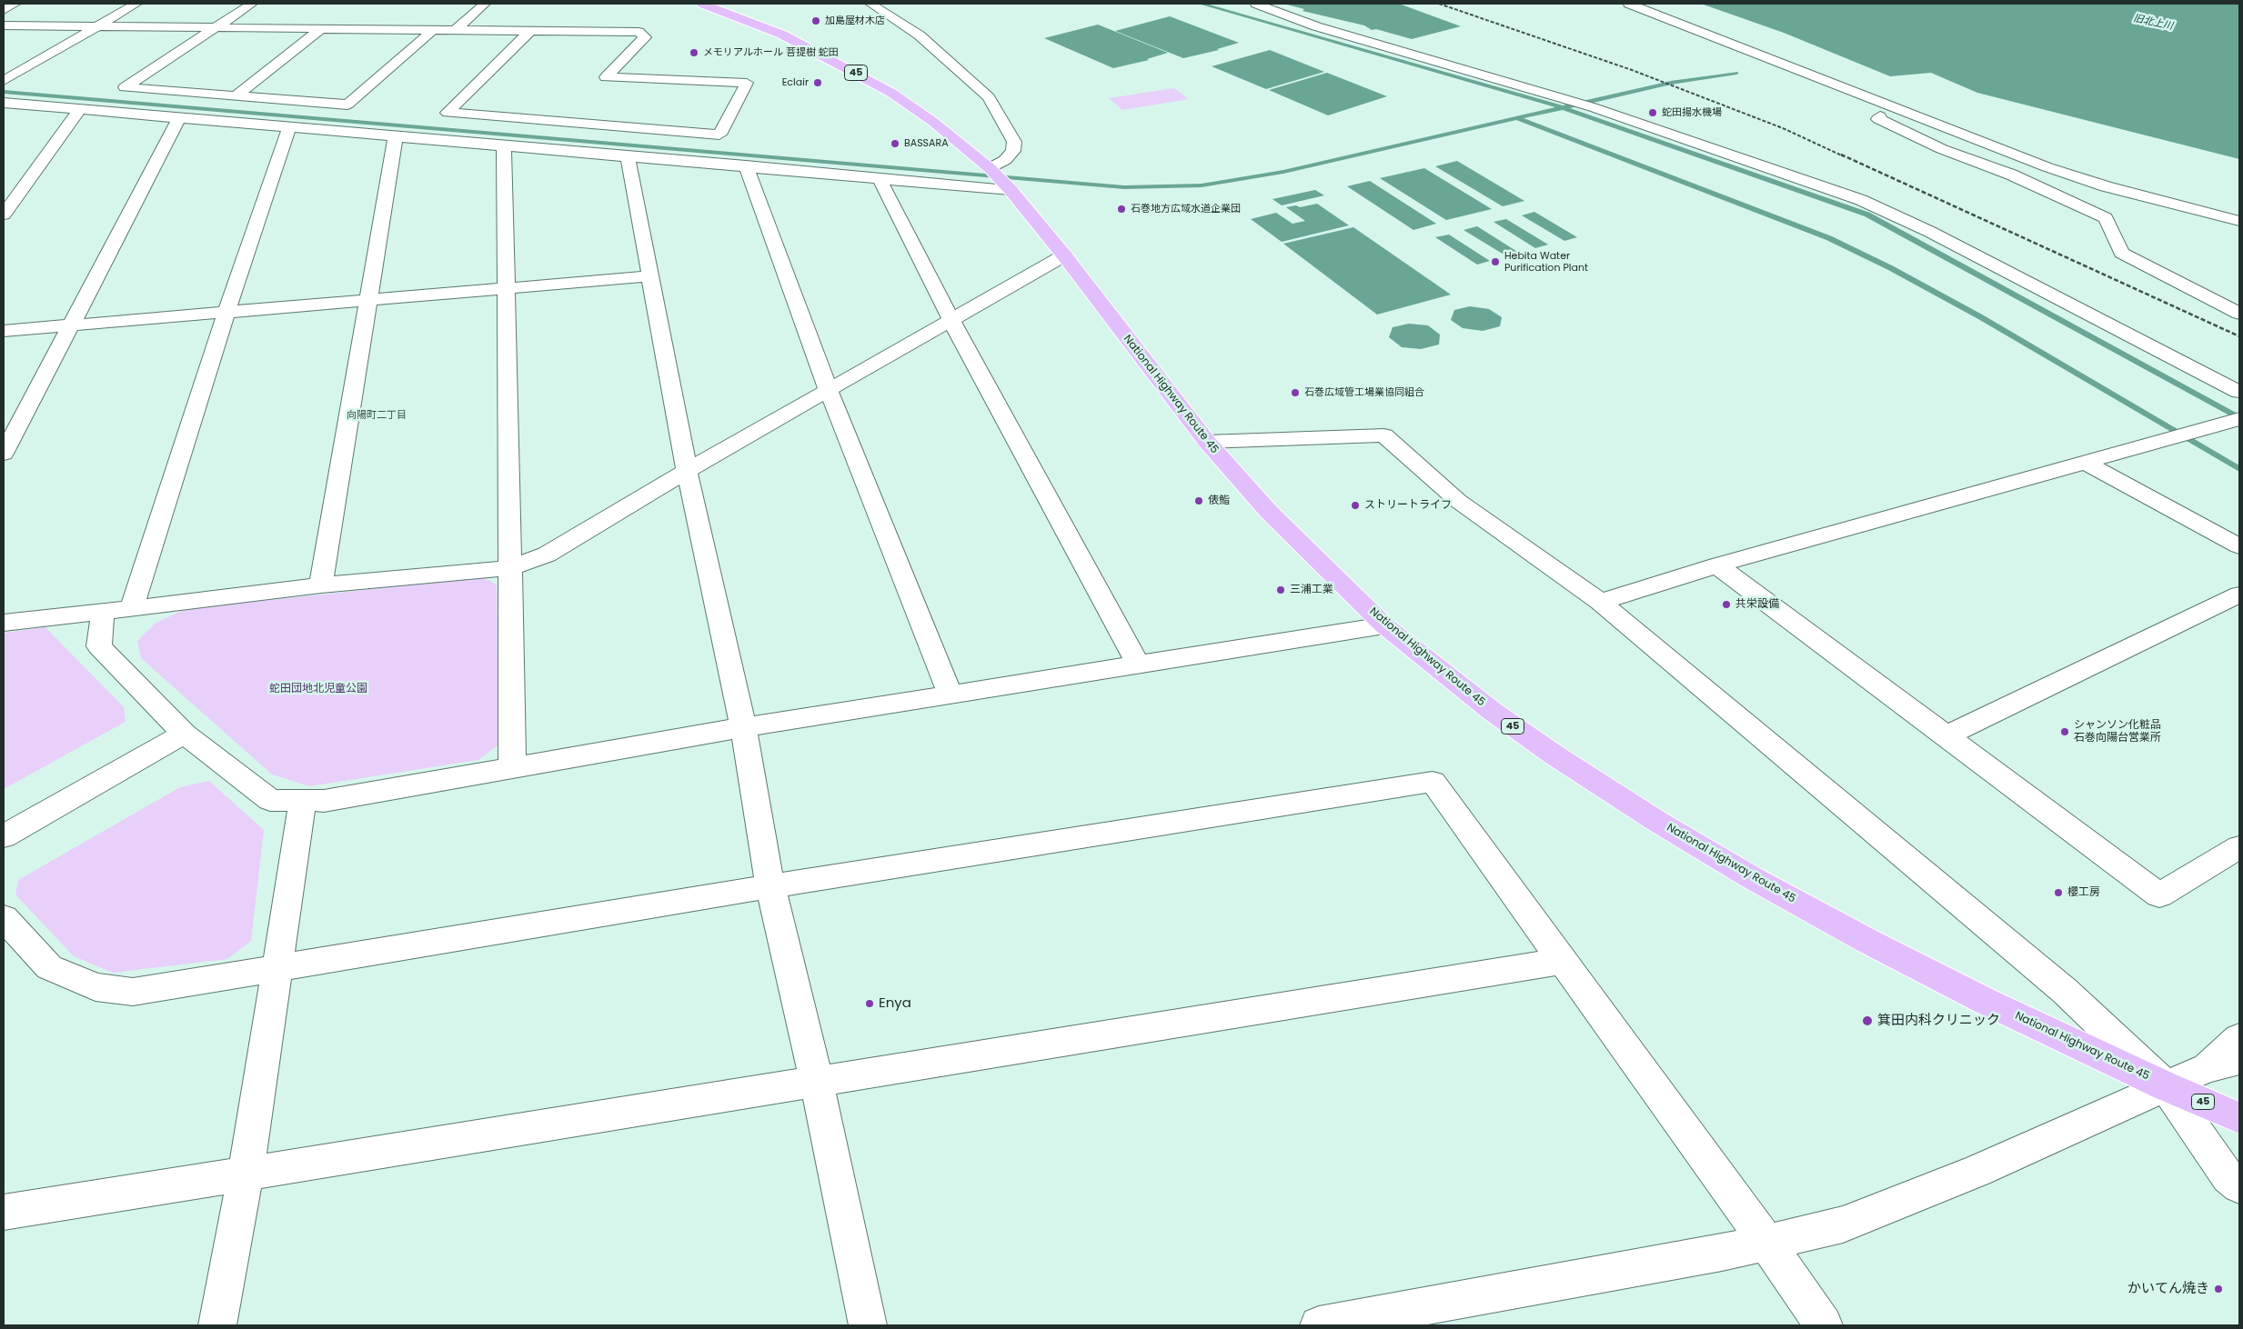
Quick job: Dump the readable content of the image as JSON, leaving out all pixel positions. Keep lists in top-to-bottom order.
{
  "streets": {
    "highway": ["45", "National Highway Route 45"]
  },
  "districts": ["向陽町二丁目"],
  "water": ["旧北上川"],
  "parks": ["蛇田団地北児童公園"],
  "places": [
    "加島屋材木店",
    "メモリアルホール 菩提樹 蛇田",
    "Eclair",
    "蛇田揚水機場",
    "BASSARA",
    "石巻地方広域水道企業団",
    "Hebita Water Purification Plant",
    "石巻広域管工場業協同組合",
    "俵鮨",
    "ストリートライフ",
    "三浦工業",
    "共栄設備",
    "シャンソン化粧品 石巻向陽台営業所",
    "櫻工房",
    "Enya",
    "箕田内科クリニック",
    "かいてん焼き"
  ]
}
